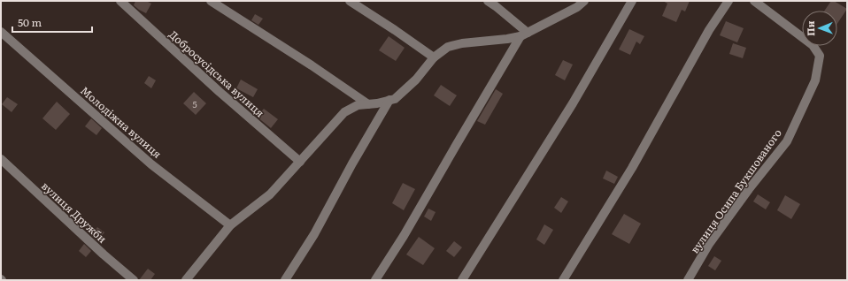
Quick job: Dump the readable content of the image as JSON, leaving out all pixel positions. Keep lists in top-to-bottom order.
{
  "streets": {
    "street": [
      "Добросусідська вулиця",
      "Молодіжна вулиця",
      "вулиця Осипа Букшованого",
      "вулиця Дружби"
    ]
  },
  "house_numbers": ["5"],
  "scale_bar": "50 m",
  "north": "left"
}
